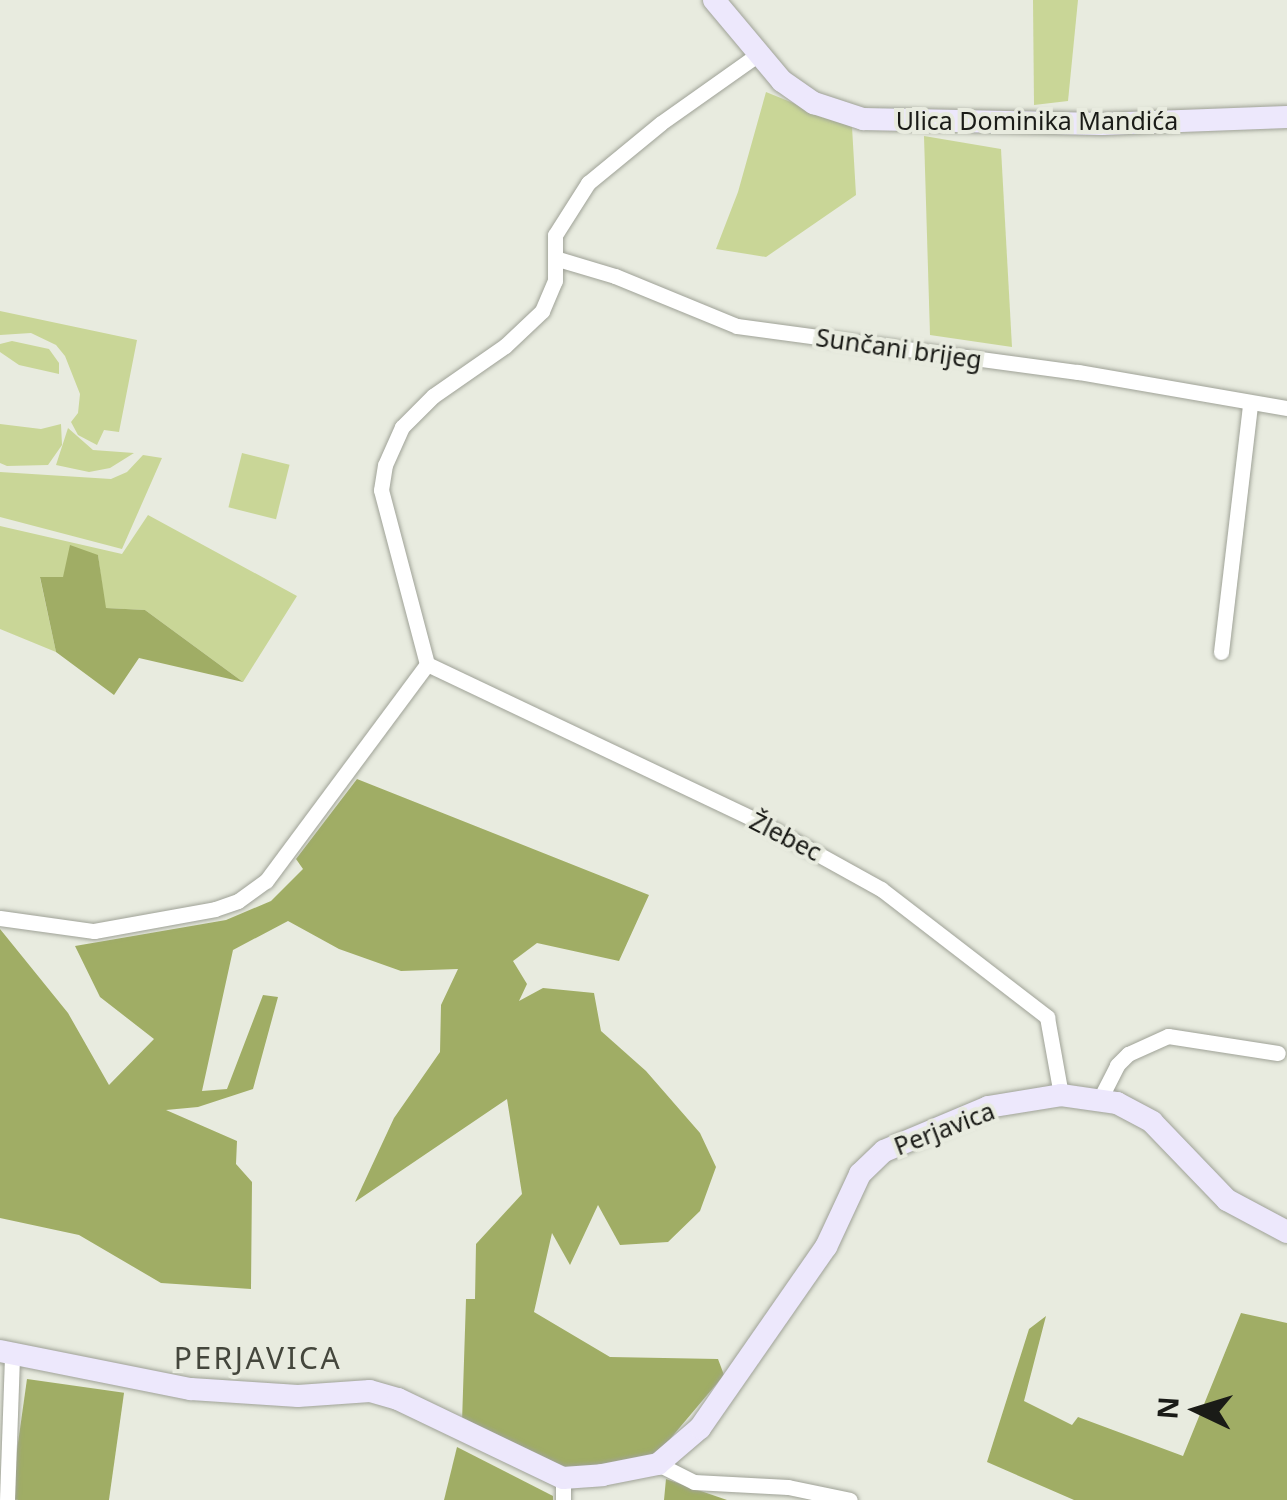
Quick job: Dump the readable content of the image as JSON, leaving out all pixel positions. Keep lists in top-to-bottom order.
{
  "streets": {
    "street": [
      "Ulica Dominika Mandića",
      "Sunčani brijeg",
      "Žlebec",
      "Perjavica"
    ]
  },
  "crossings": [
    ["Žlebec", "Perjavica"]
  ],
  "districts": ["PERJAVICA"],
  "north": "left"
}
